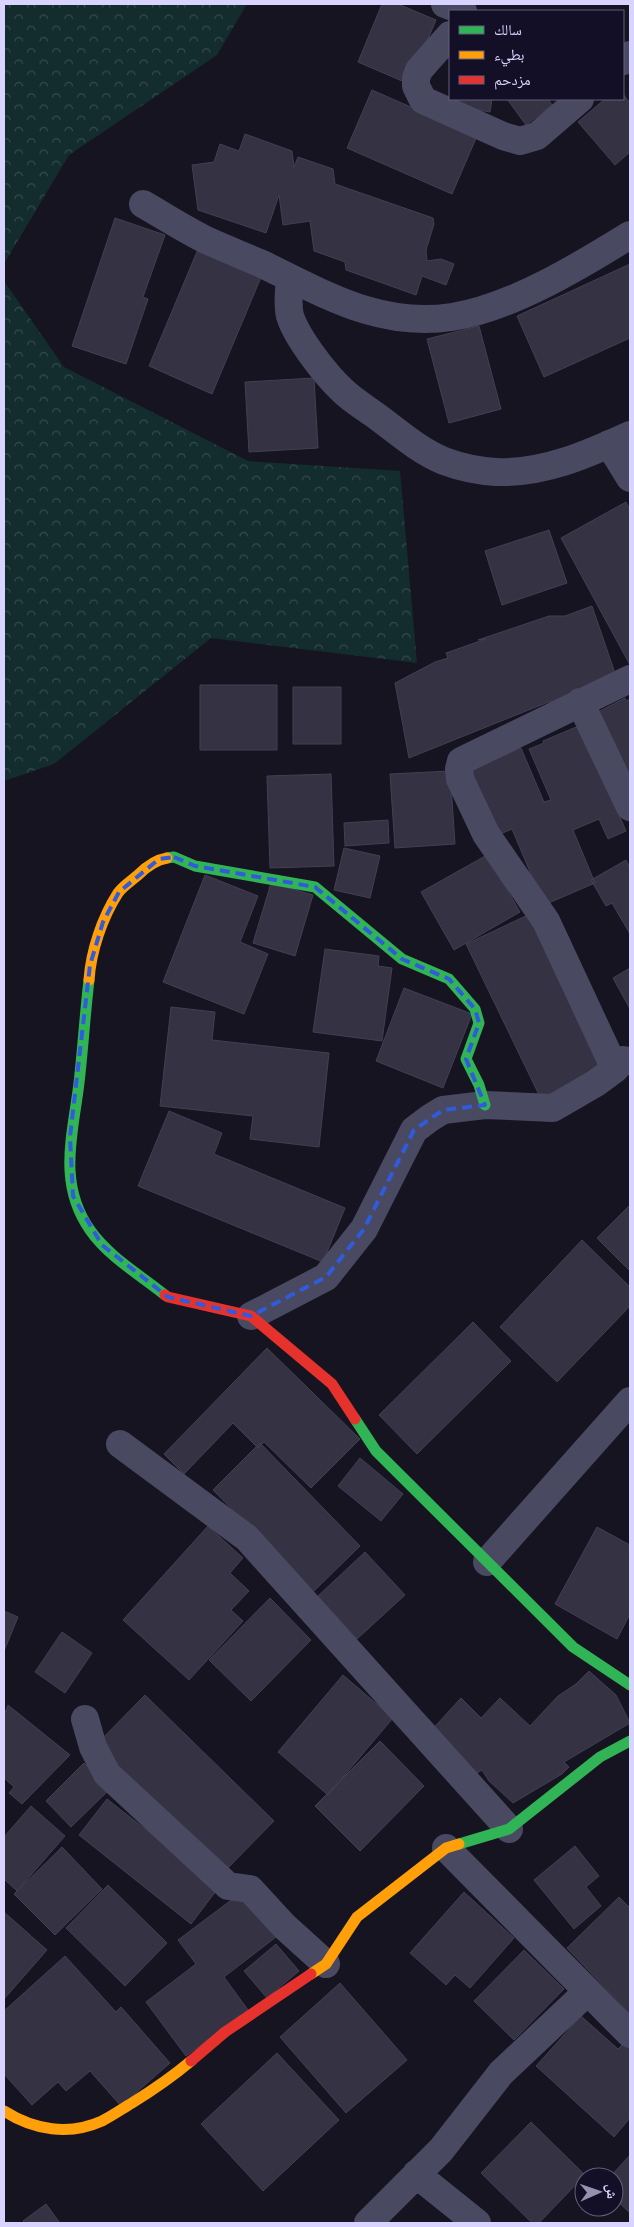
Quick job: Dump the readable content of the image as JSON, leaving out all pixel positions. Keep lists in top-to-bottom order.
{
  "legend": ["سالك", "بطيء", "مزدحم"],
  "north": "right"
}
